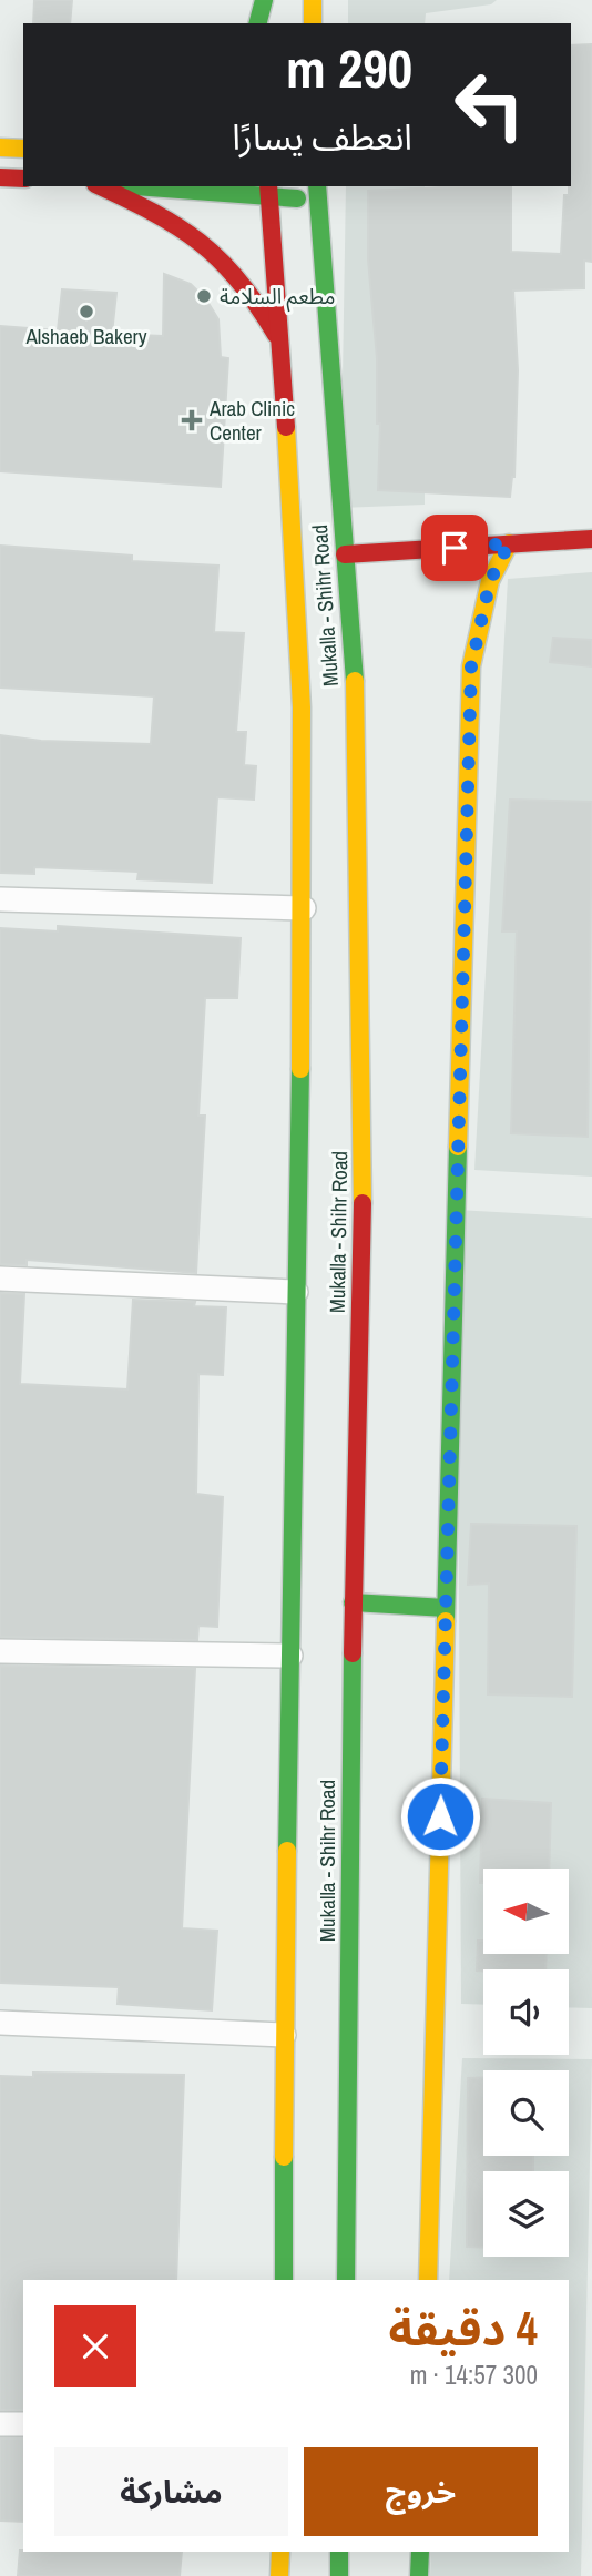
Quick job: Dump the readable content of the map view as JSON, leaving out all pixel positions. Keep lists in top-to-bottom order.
{
  "streets": {
    "main road": ["Mukalla - Shihr Road"]
  },
  "places": {
    "other": ["مطعم السلامة", "Alshaeb Bakery"],
    "health": ["Arab Clinic Center"]
  },
  "north": "left",
  "page": {
    "turn": ["290 m", "انعطف يسارًا"],
    "heading": ["4 دقيقة", "300 m · 14:57"],
    "buttons": ["خروج", "مشاركة"]
  }
}
